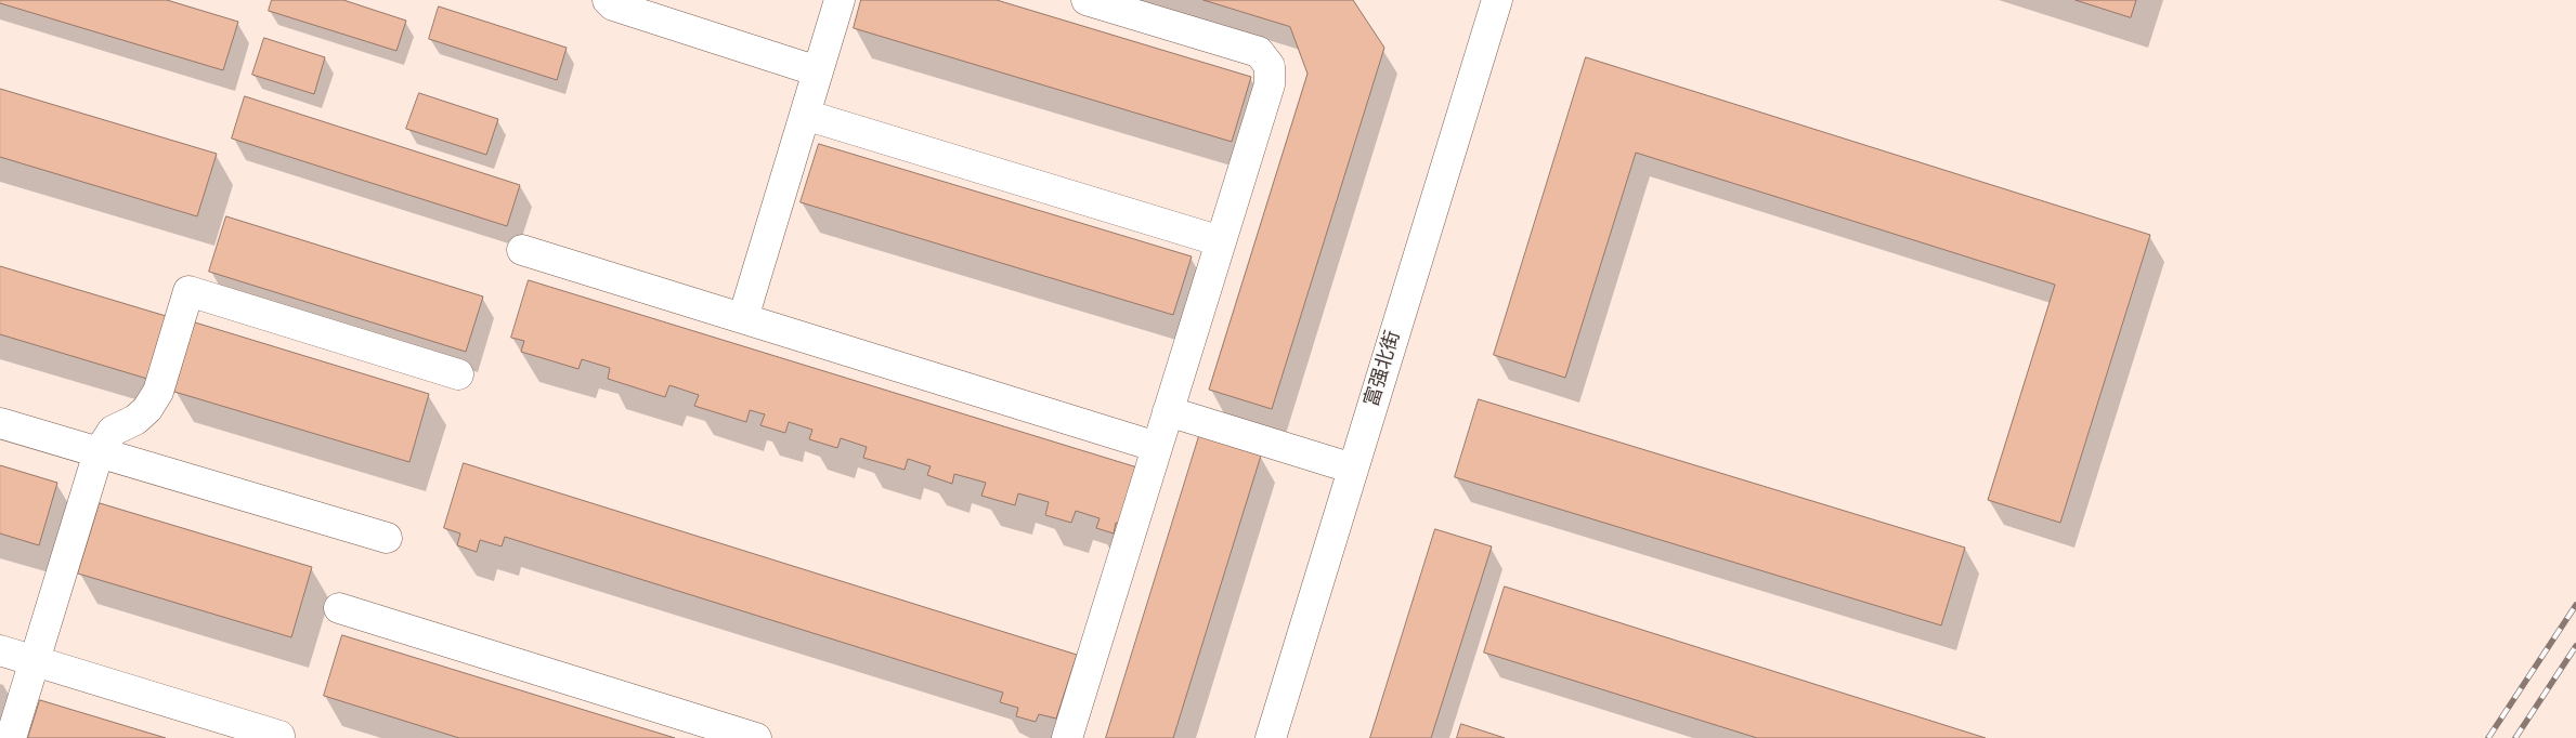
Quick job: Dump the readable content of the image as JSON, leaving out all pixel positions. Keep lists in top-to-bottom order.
{
  "streets": {
    "street": ["富强北街"]
  }
}
